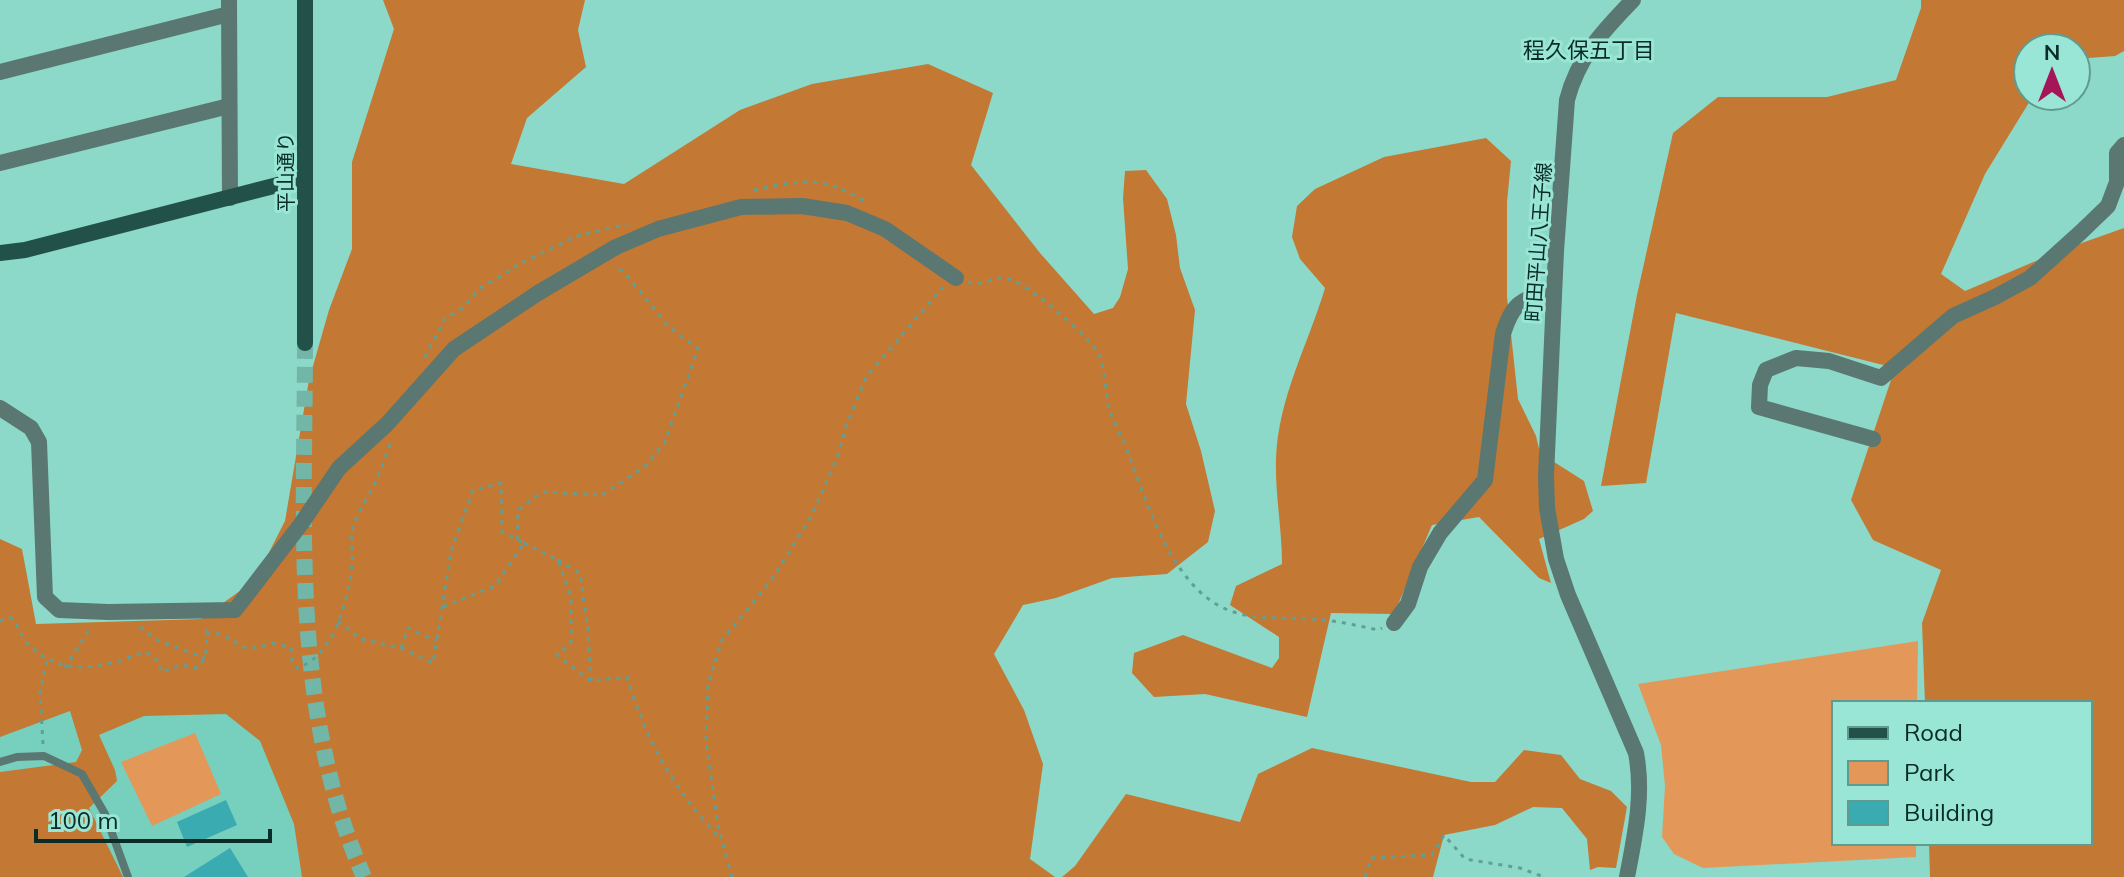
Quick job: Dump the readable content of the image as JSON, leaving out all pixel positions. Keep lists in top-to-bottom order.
{
  "streets": {
    "main road": ["平山通り"],
    "street": ["町田平山八王子線"]
  },
  "districts": ["程久保五丁目"],
  "legend": ["Road", "Park", "Building"],
  "scale_bar": "100 m",
  "north": "top"
}
